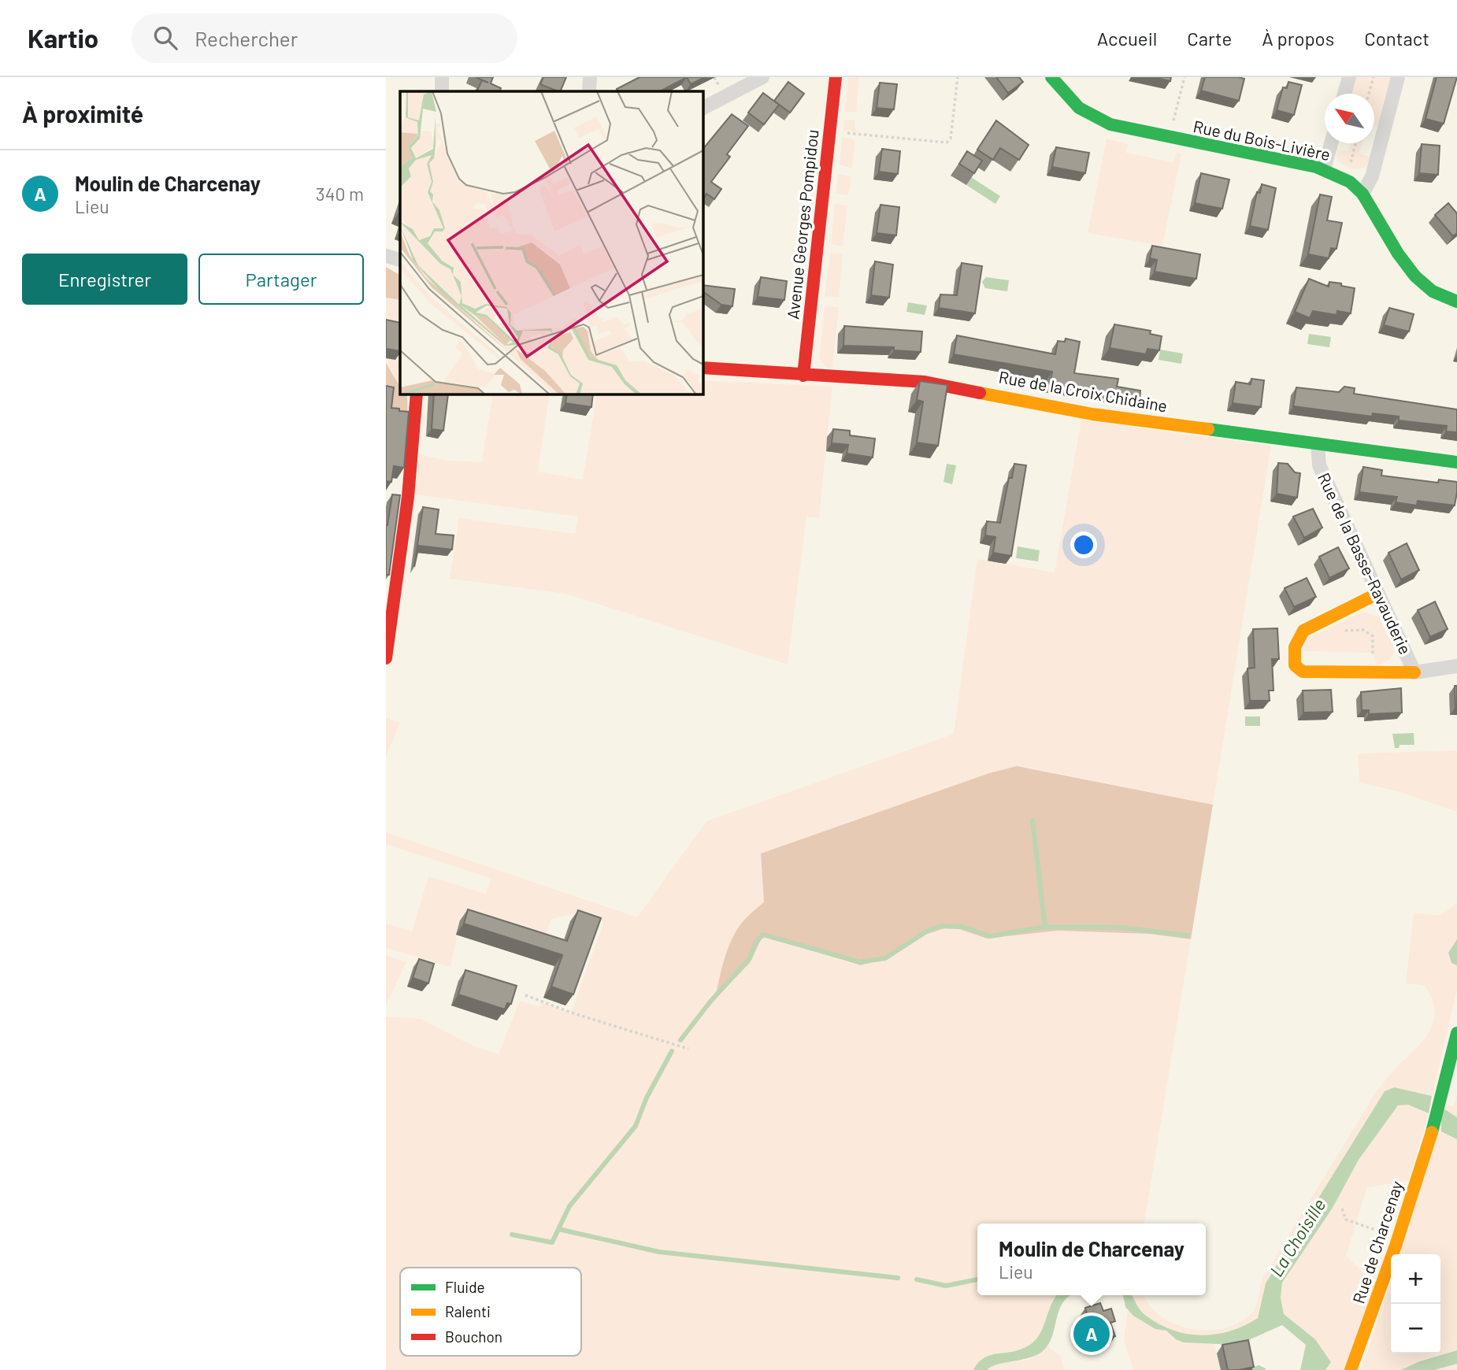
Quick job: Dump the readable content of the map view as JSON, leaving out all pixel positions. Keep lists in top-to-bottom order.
{
  "streets": {
    "street": [
      "Rue du Bois-Livière",
      "Avenue Georges Pompidou",
      "Rue de la Croix Chidaine",
      "Rue de la Basse-Ravauderie",
      "Rue de Charcenay"
    ]
  },
  "crossings": [
    ["Avenue Georges Pompidou", "Rue de la Croix Chidaine"],
    ["Rue de la Croix Chidaine", "Rue de la Basse-Ravauderie"]
  ],
  "water": ["La Choisille"],
  "legend": ["Fluide", "Ralenti", "Bouchon"],
  "north": "top left",
  "page": {
    "header": "Kartio",
    "search": "Rechercher",
    "nav": [
      "Accueil",
      "Carte",
      "À propos",
      "Contact"
    ],
    "heading": "À proximité",
    "list": [
      {
        "mark": "A",
        "name": "Moulin de Charcenay",
        "note": "Lieu",
        "value": "340 m"
      }
    ],
    "buttons": ["Enregistrer", "Partager"],
    "popup": ["Moulin de Charcenay", "Lieu"],
    "map_buttons": ["+", "−"],
    "pins": "A"
  }
}
